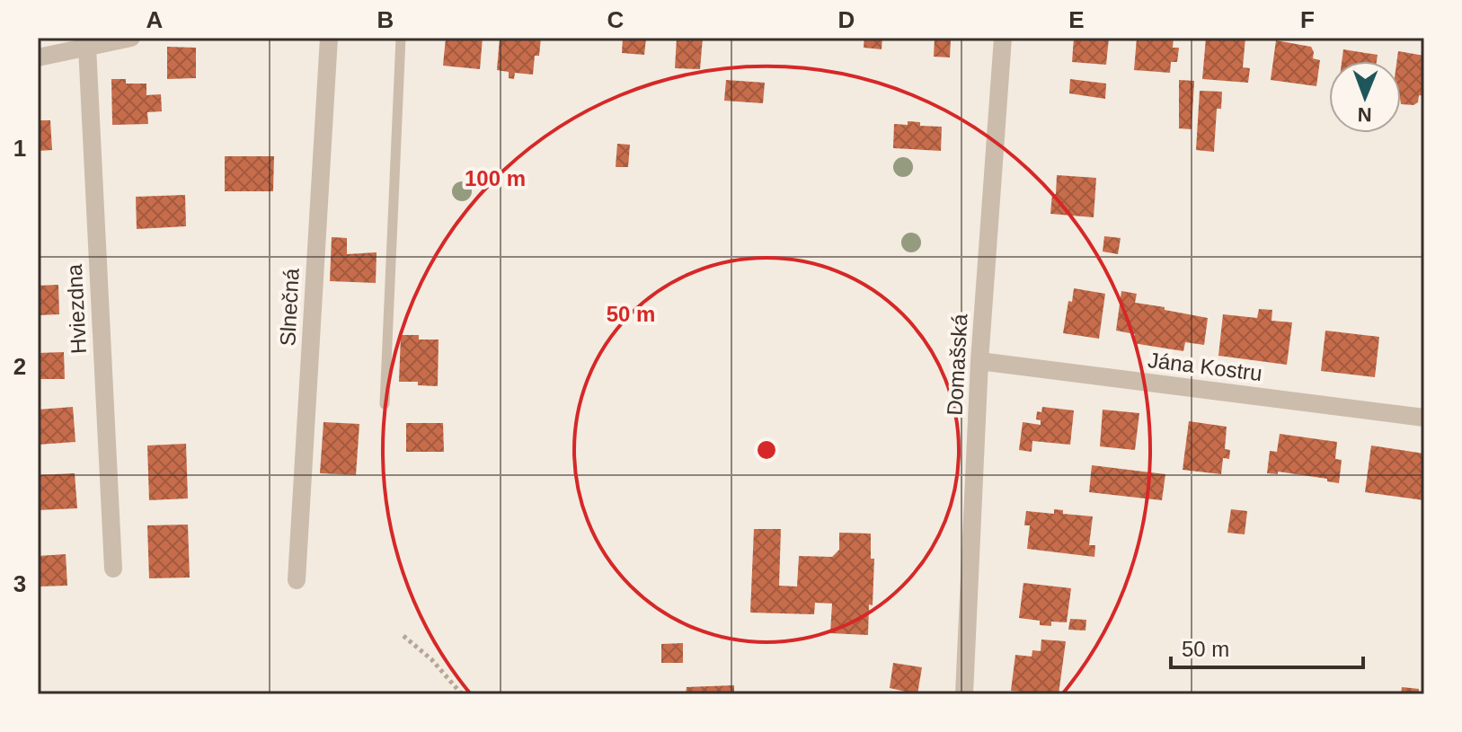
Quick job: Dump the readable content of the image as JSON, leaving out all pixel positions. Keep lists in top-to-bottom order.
{
  "streets": {
    "street": [
      "Slnečná",
      "Hviezdna",
      "Domašská",
      "Jána Kostru"
    ]
  },
  "crossings": [
    ["Domašská", "Jána Kostru"]
  ],
  "scale_bar": "50 m",
  "north": "bottom",
  "grid": {
    "columns": [
      "A",
      "B",
      "C",
      "D",
      "E",
      "F"
    ],
    "rows": ["1", "2", "3"]
  },
  "rings": ["100 m", "50 m"]
}
